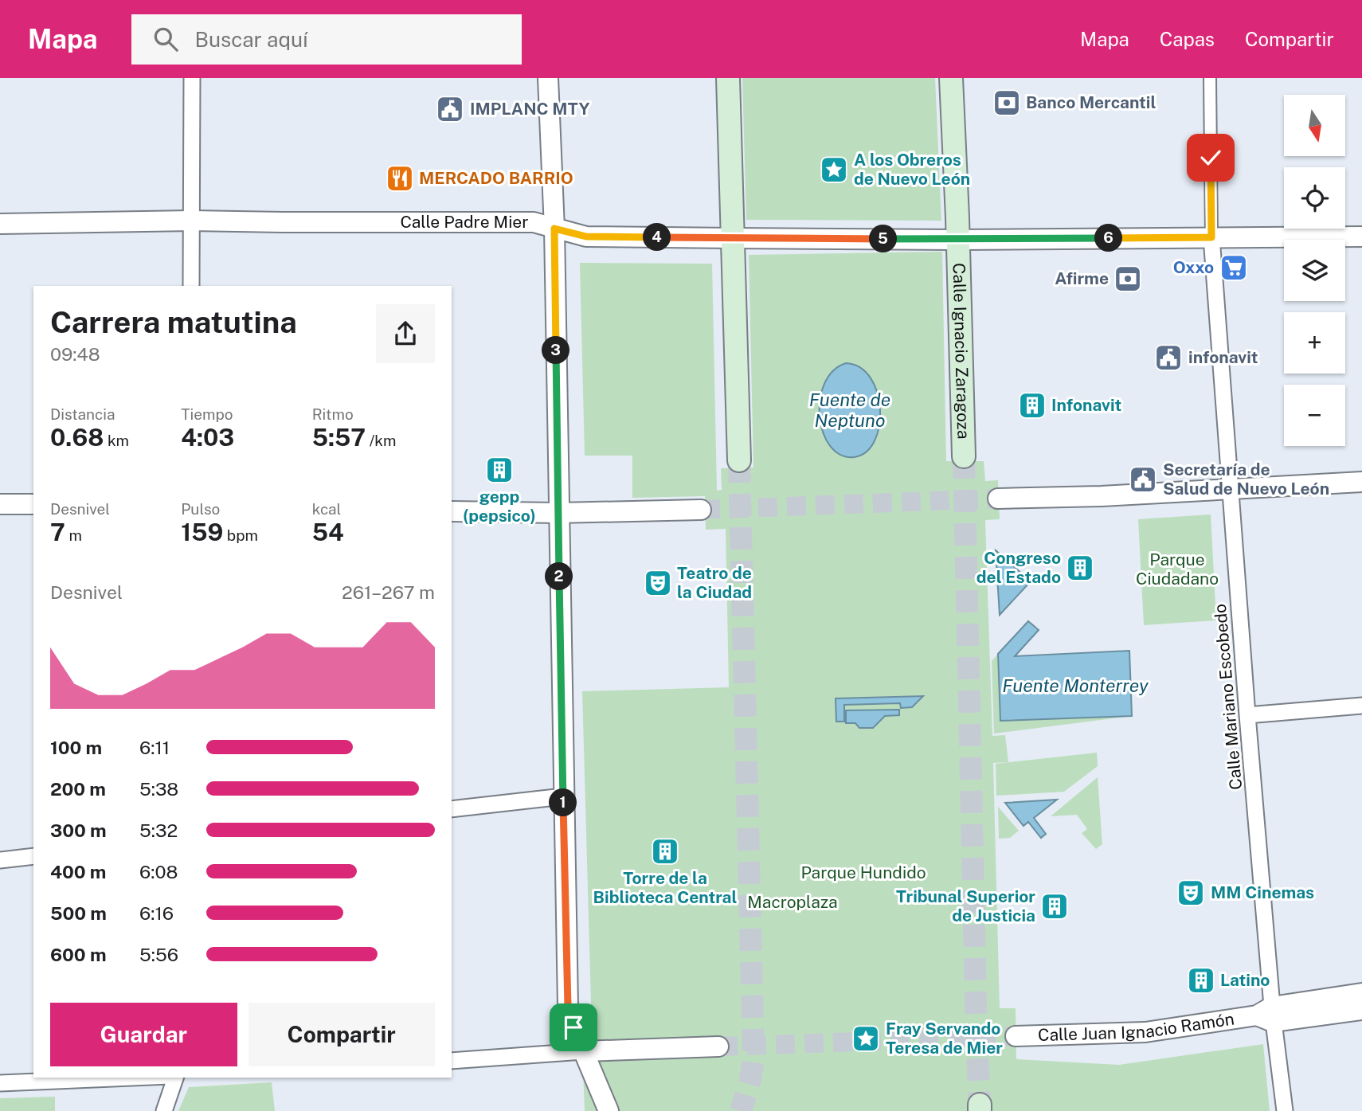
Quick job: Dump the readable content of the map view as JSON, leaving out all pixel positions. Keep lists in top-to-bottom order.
{
  "streets": {
    "main road": ["Calle Ignacio Zaragoza"],
    "street": ["Calle Padre Mier", "Calle Mariano Escobedo", "Calle Juan Ignacio Ramón"]
  },
  "crossings": [
    ["Calle Padre Mier", "Calle Ignacio Zaragoza"],
    ["Calle Padre Mier", "Calle Mariano Escobedo"],
    ["Calle Mariano Escobedo", "Calle Juan Ignacio Ramón"]
  ],
  "water": ["Fuente de Neptuno", "Fuente Monterrey"],
  "parks": ["Parque Ciudadano", "Parque Hundido", "Macroplaza"],
  "places": {
    "bank": ["Banco Mercantil", "Afirme"],
    "public building": ["IMPLANC MTY", "infonavit", "Secretaría de Salud de Nuevo León"],
    "place": ["A los Obreros de Nuevo León", "Fray Servando Teresa de Mier"],
    "restaurant": ["MERCADO BARRIO"],
    "supermarket": ["Oxxo"],
    "building": [
      "Infonavit",
      "gepp (pepsico)",
      "Congreso del Estado",
      "Torre de la Biblioteca Central",
      "Tribunal Superior de Justicia",
      "Latino"
    ],
    "theatre": ["Teatro de la Ciudad", "MM Cinemas"]
  },
  "north": "bottom",
  "page": {
    "header": "Mapa",
    "search": "Buscar aquí",
    "nav": ["Mapa", "Capas", "Compartir"],
    "map_buttons": ["+", "−"],
    "pins": [
      "4",
      "6",
      "5",
      "3",
      "2",
      "1"
    ],
    "heading": ["Carrera matutina", "09:48"],
    "stats": [
      ["Distancia", "0.68 km"],
      ["Tiempo", "4:03"],
      ["Ritmo", "5:57 /km"],
      ["Desnivel", "7 m"],
      ["Pulso", "159 bpm"],
      ["kcal", "54"]
    ],
    "chart": ["Desnivel", "261–267 m"],
    "list": [
      {
        "name": "100 m",
        "note": "6:11"
      },
      {
        "name": "200 m",
        "note": "5:38"
      },
      {
        "name": "300 m",
        "note": "5:32"
      },
      {
        "name": "400 m",
        "note": "6:08"
      },
      {
        "name": "500 m",
        "note": "6:16"
      },
      {
        "name": "600 m",
        "note": "5:56"
      }
    ],
    "buttons": ["Guardar", "Compartir"]
  }
}
